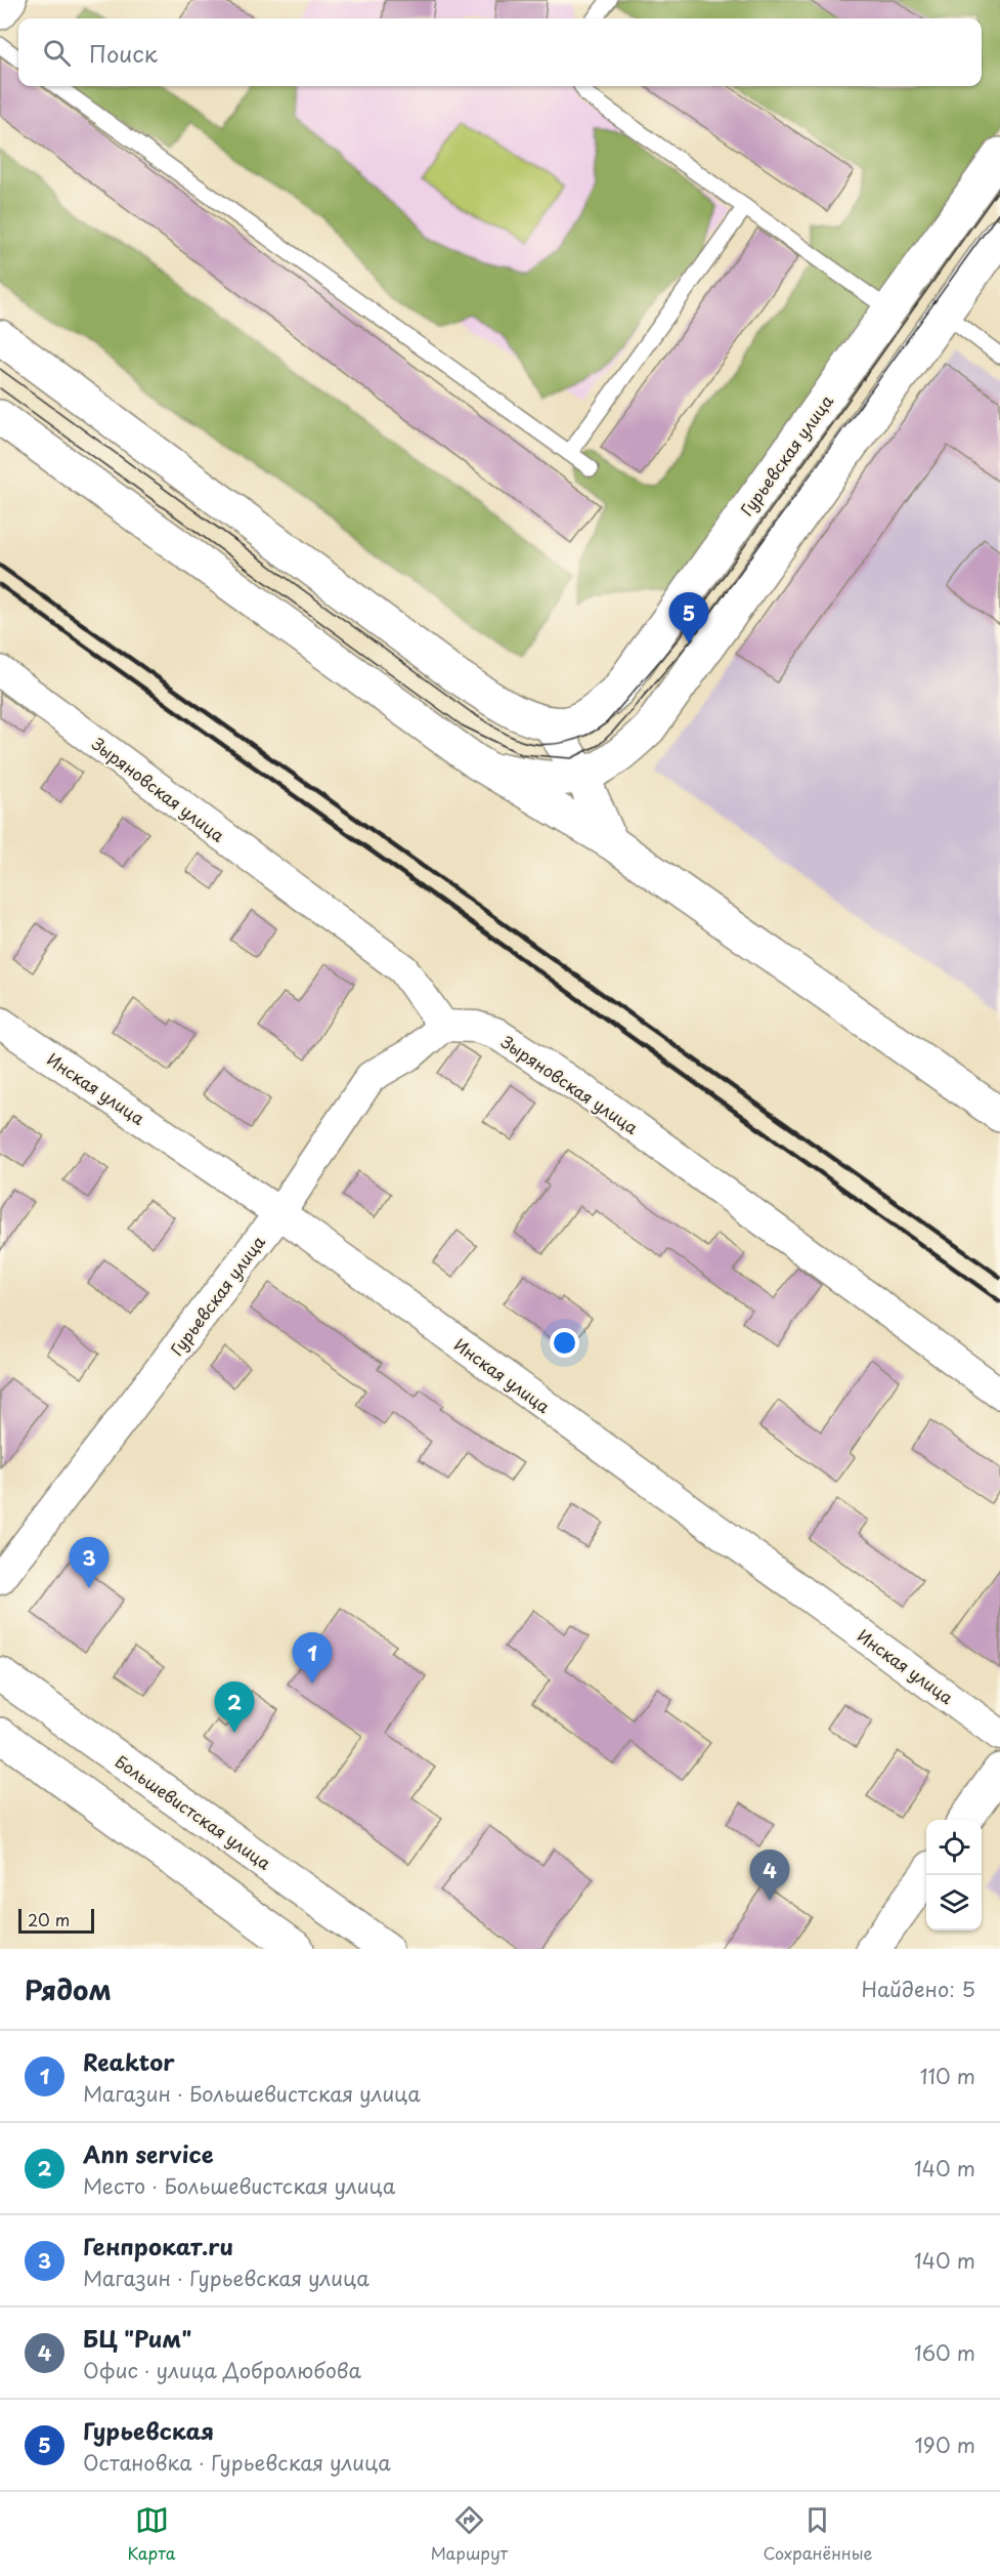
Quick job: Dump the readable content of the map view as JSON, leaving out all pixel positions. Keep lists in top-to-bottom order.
{
  "streets": {
    "main road": ["Гурьевская улица", "Большевистская улица"],
    "street": ["Зыряновская улица", "Инская улица"]
  },
  "crossings": [
    ["Гурьевская улица", "Зыряновская улица"],
    ["Гурьевская улица", "Инская улица"]
  ],
  "scale_bar": "20 m",
  "page": {
    "search": "Поиск",
    "pins": [
      "5",
      "3",
      "1",
      "2",
      "4"
    ],
    "scale": "20 m",
    "heading": ["Рядом", "Найдено: 5"],
    "list": [
      {
        "mark": "1",
        "name": "Reaktor",
        "note": "Магазин · Большевистская улица",
        "value": "110 m"
      },
      {
        "mark": "2",
        "name": "Ann service",
        "note": "Место · Большевистская улица",
        "value": "140 m"
      },
      {
        "mark": "3",
        "name": "Генпрокат.ru",
        "note": "Магазин · Гурьевская улица",
        "value": "140 m"
      },
      {
        "mark": "4",
        "name": "БЦ \"Рим\"",
        "note": "Офис · улица Добролюбова",
        "value": "160 m"
      },
      {
        "mark": "5",
        "name": "Гурьевская",
        "note": "Остановка · Гурьевская улица",
        "value": "190 m"
      }
    ],
    "nav": ["Карта", "Маршрут", "Сохранённые"]
  }
}
